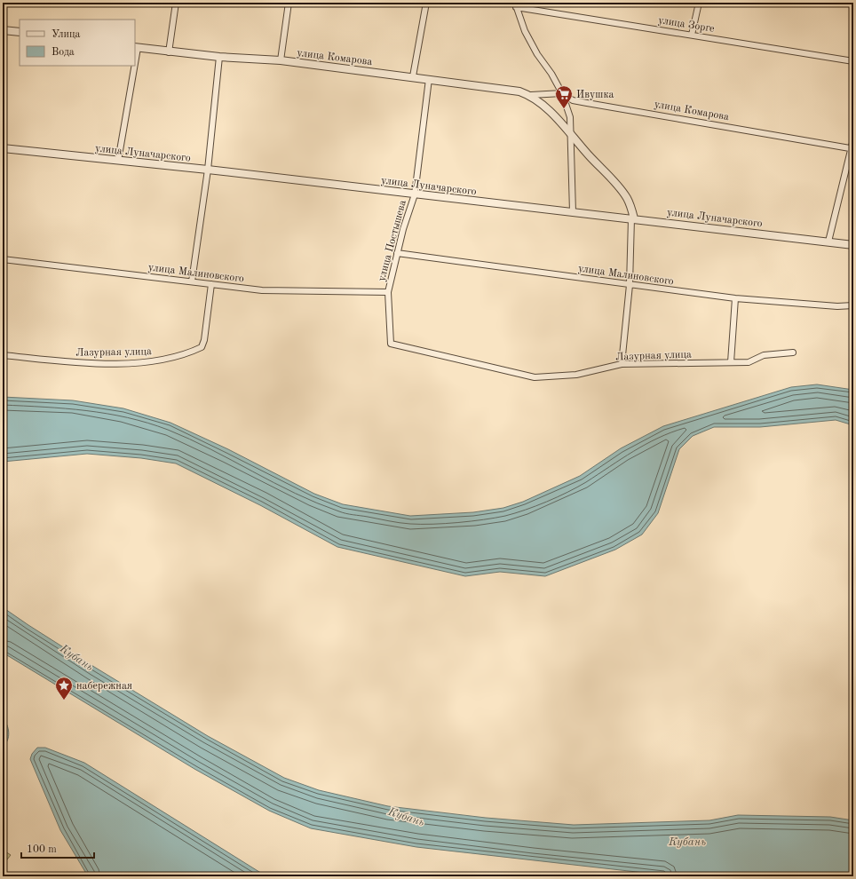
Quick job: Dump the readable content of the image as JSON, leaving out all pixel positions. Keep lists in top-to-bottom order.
{
  "streets": {
    "street": [
      "улица Зорге",
      "улица Комарова",
      "улица Луначарского",
      "улица Постышева",
      "улица Малиновского",
      "Лазурная улица"
    ]
  },
  "crossings": [
    ["улица Комарова", "улица Луначарского"],
    ["улица Комарова", "улица Постышева"],
    ["улица Луначарского", "улица Постышева"],
    ["улица Постышева", "улица Малиновского"],
    ["улица Постышева", "Лазурная улица"],
    ["улица Малиновского", "Лазурная улица"]
  ],
  "water": ["Кубань"],
  "places": {
    "supermarket": ["Ивушка"],
    "place": ["набережная"]
  },
  "legend": ["Улица", "Вода"],
  "scale_bar": "100 m"
}
